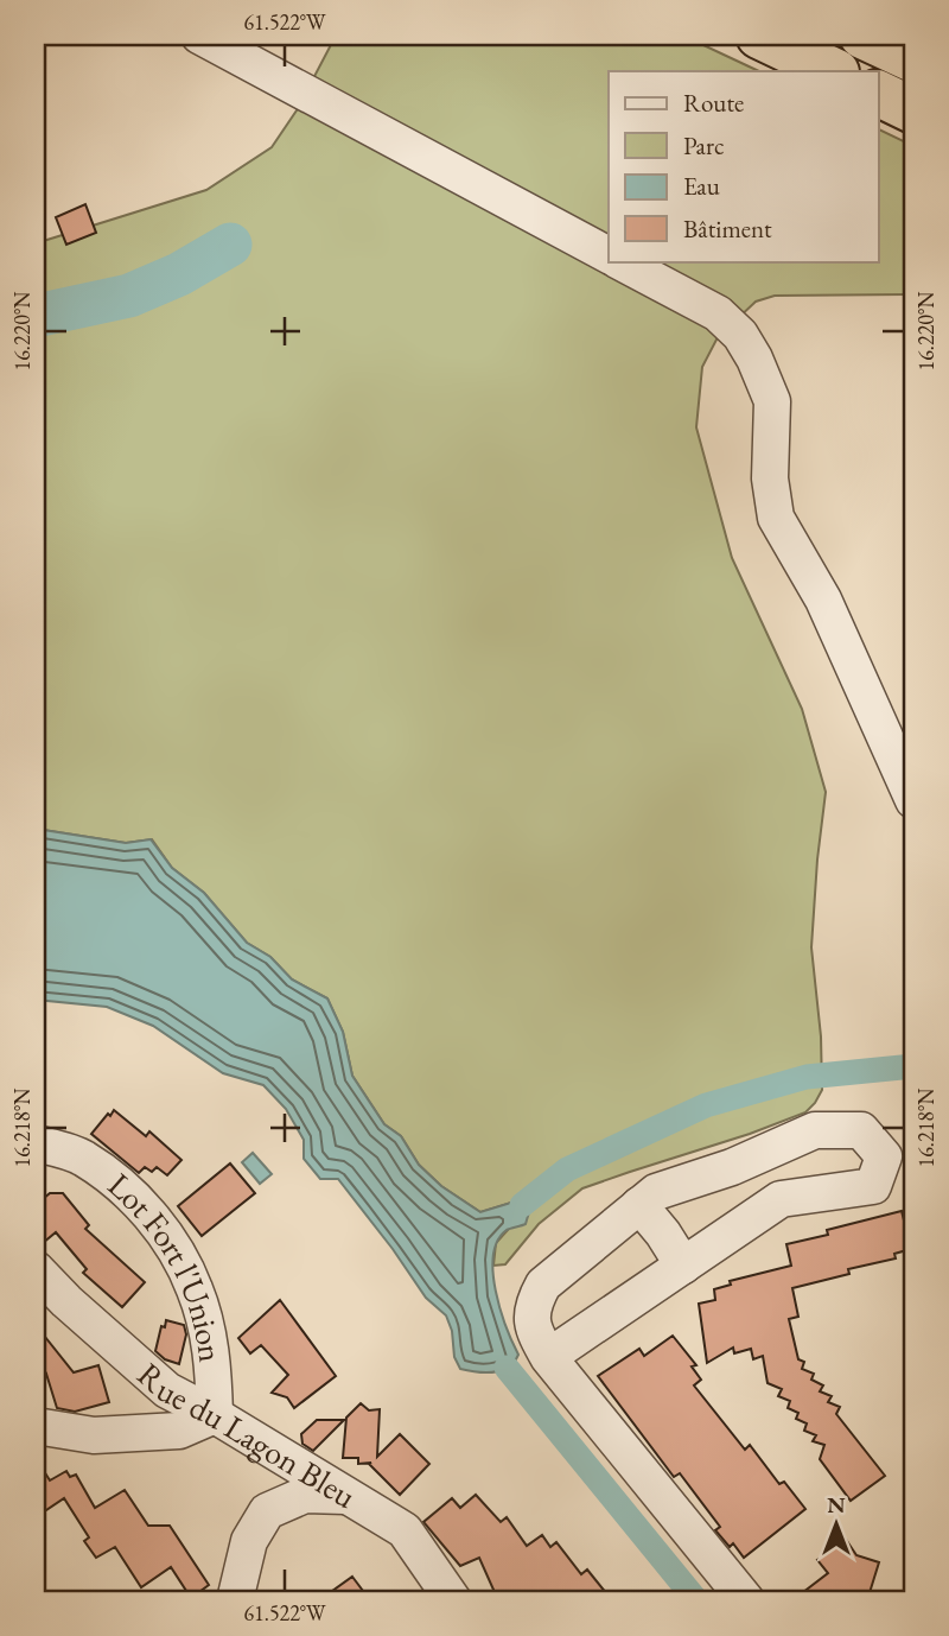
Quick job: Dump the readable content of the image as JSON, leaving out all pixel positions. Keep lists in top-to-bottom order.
{
  "streets": {
    "street": ["Lot Fort l'Union", "Rue du Lagon Bleu"]
  },
  "crossings": [
    ["Lot Fort l'Union", "Rue du Lagon Bleu"]
  ],
  "legend": [
    "Route",
    "Parc",
    "Eau",
    "Bâtiment"
  ],
  "north": "top",
  "coordinates": ["61.522°W", "16.220°N", "16.218°N"]
}
